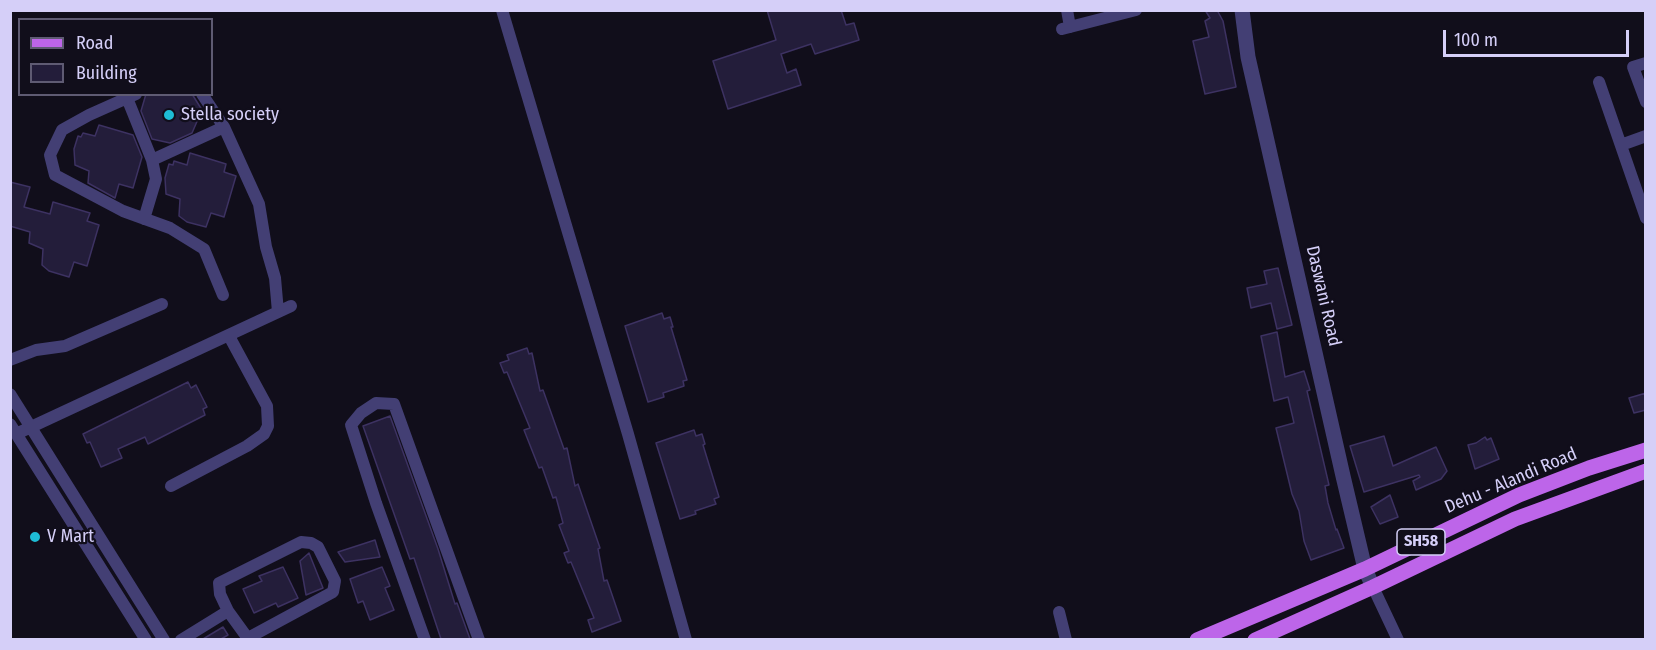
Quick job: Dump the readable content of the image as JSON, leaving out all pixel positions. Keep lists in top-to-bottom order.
{
  "streets": {
    "main road": ["Dehu - Alandi Road", "SH58"],
    "street": ["Daswani Road"]
  },
  "crossings": [
    ["Daswani Road", "Dehu - Alandi Road"]
  ],
  "places": ["Stella society", "V Mart"],
  "legend": ["Road", "Building"],
  "scale_bar": "100 m"
}
